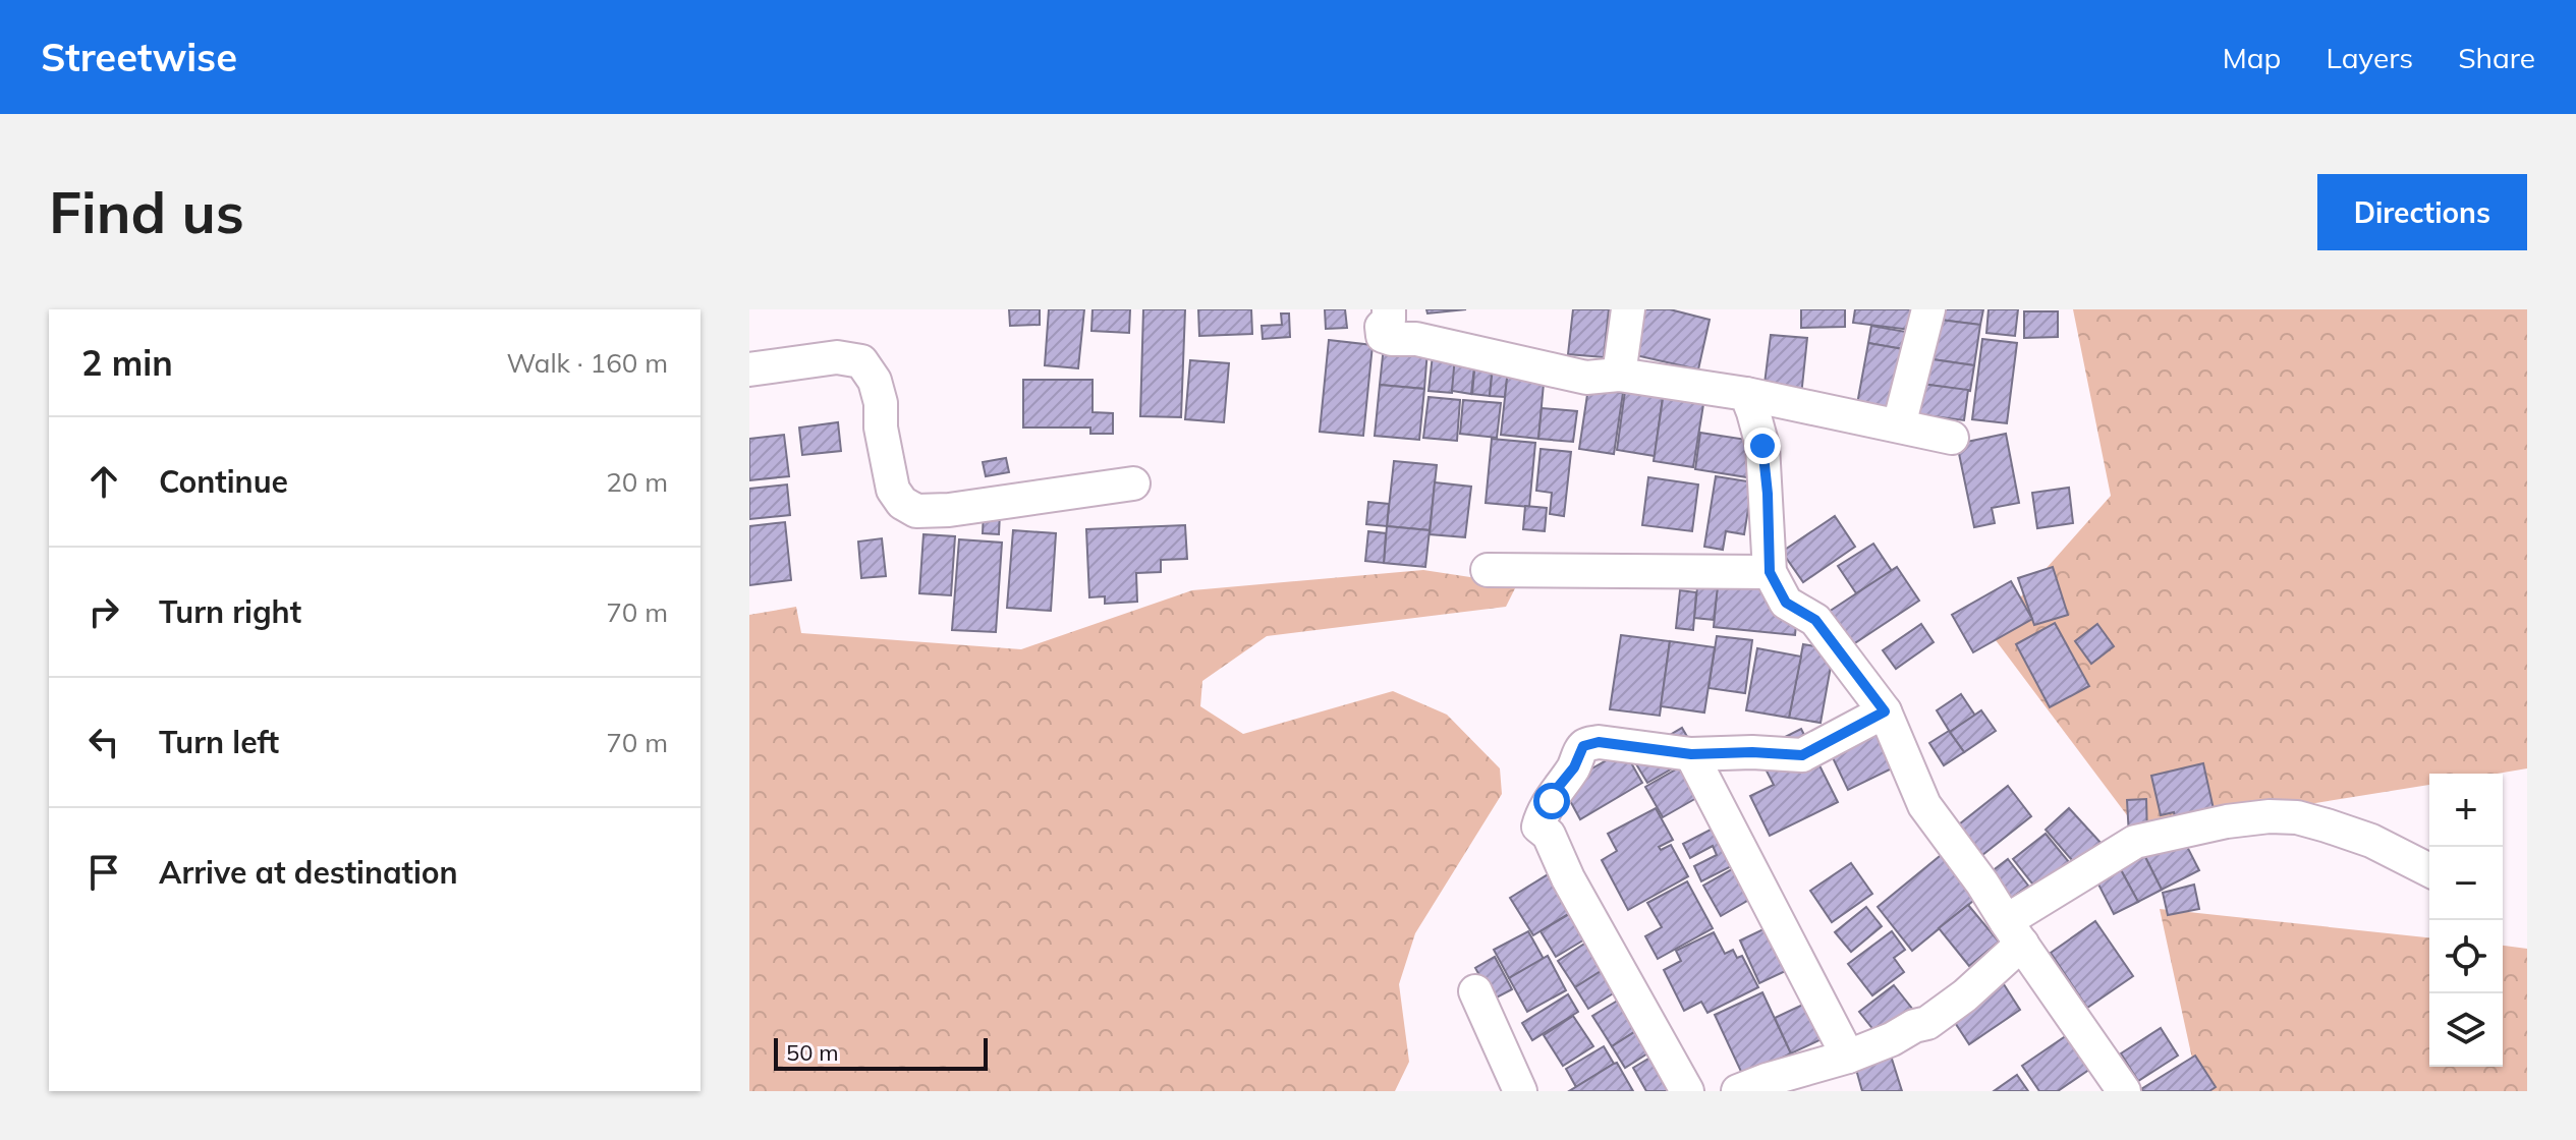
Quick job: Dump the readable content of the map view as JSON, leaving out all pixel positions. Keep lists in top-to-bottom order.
{
  "scale_bar": "50 m",
  "page": {
    "header": "Streetwise",
    "nav": ["Map", "Layers", "Share"],
    "buttons": "Directions",
    "title": "Find us",
    "heading": ["2 min", "Walk · 160 m"],
    "list": [
      ["Continue", "20 m"],
      ["Turn right", "70 m"],
      ["Turn left", "70 m"],
      "Arrive at destination"
    ],
    "map_buttons": ["+", "−"],
    "scale": "50 m"
  }
}
